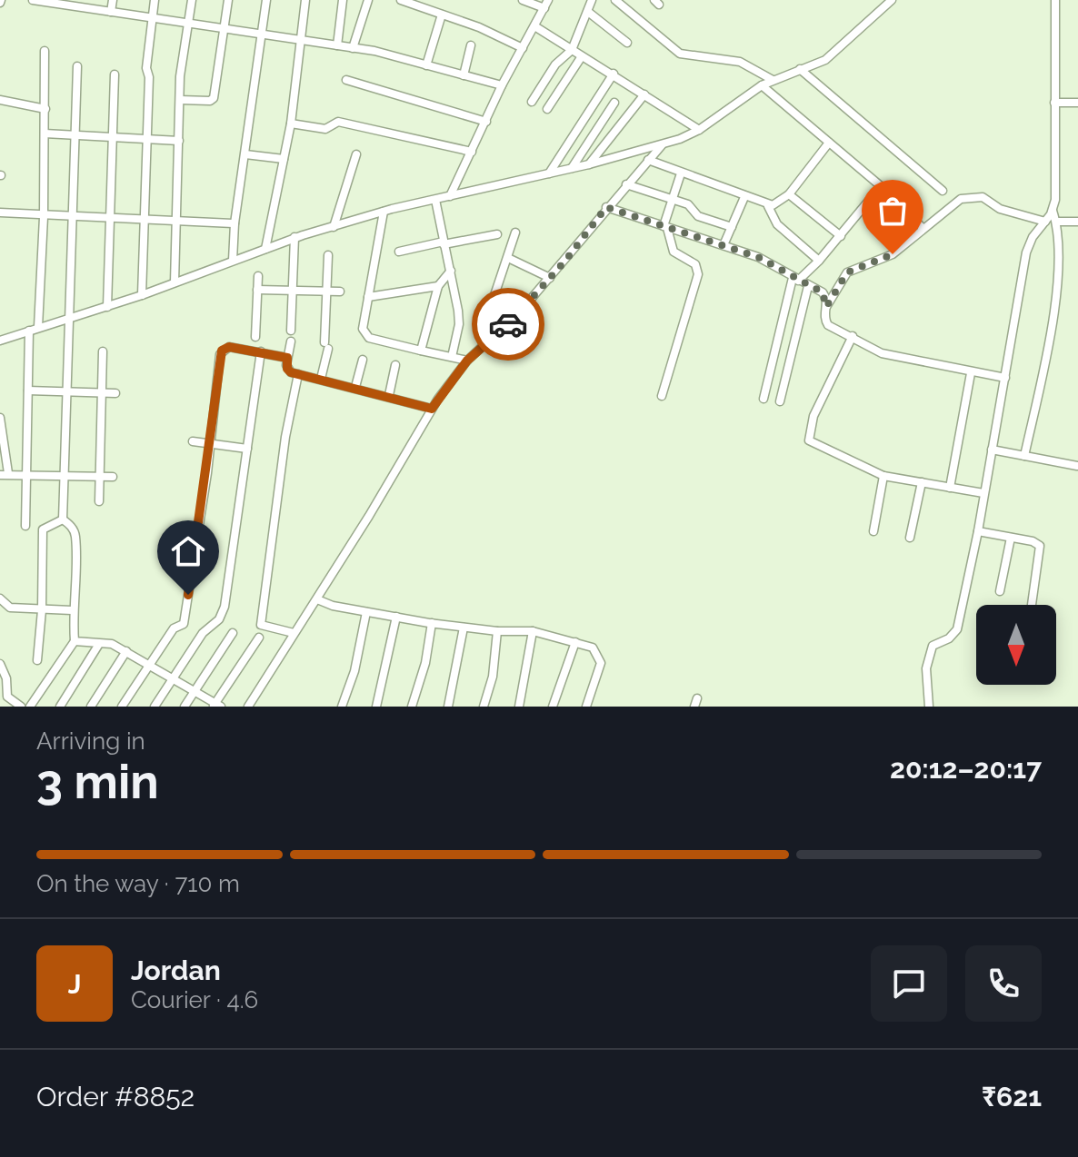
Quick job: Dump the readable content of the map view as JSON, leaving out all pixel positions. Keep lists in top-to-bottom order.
{
  "north": "bottom",
  "page": {
    "heading": ["3 min", "Arriving in", "20:12–20:17"],
    "panel": [
      "Jordan",
      "Courier · 4.6",
      "Order #8852",
      "₹621"
    ],
    "bar": "On the way · 710 m",
    "round": "J"
  }
}
